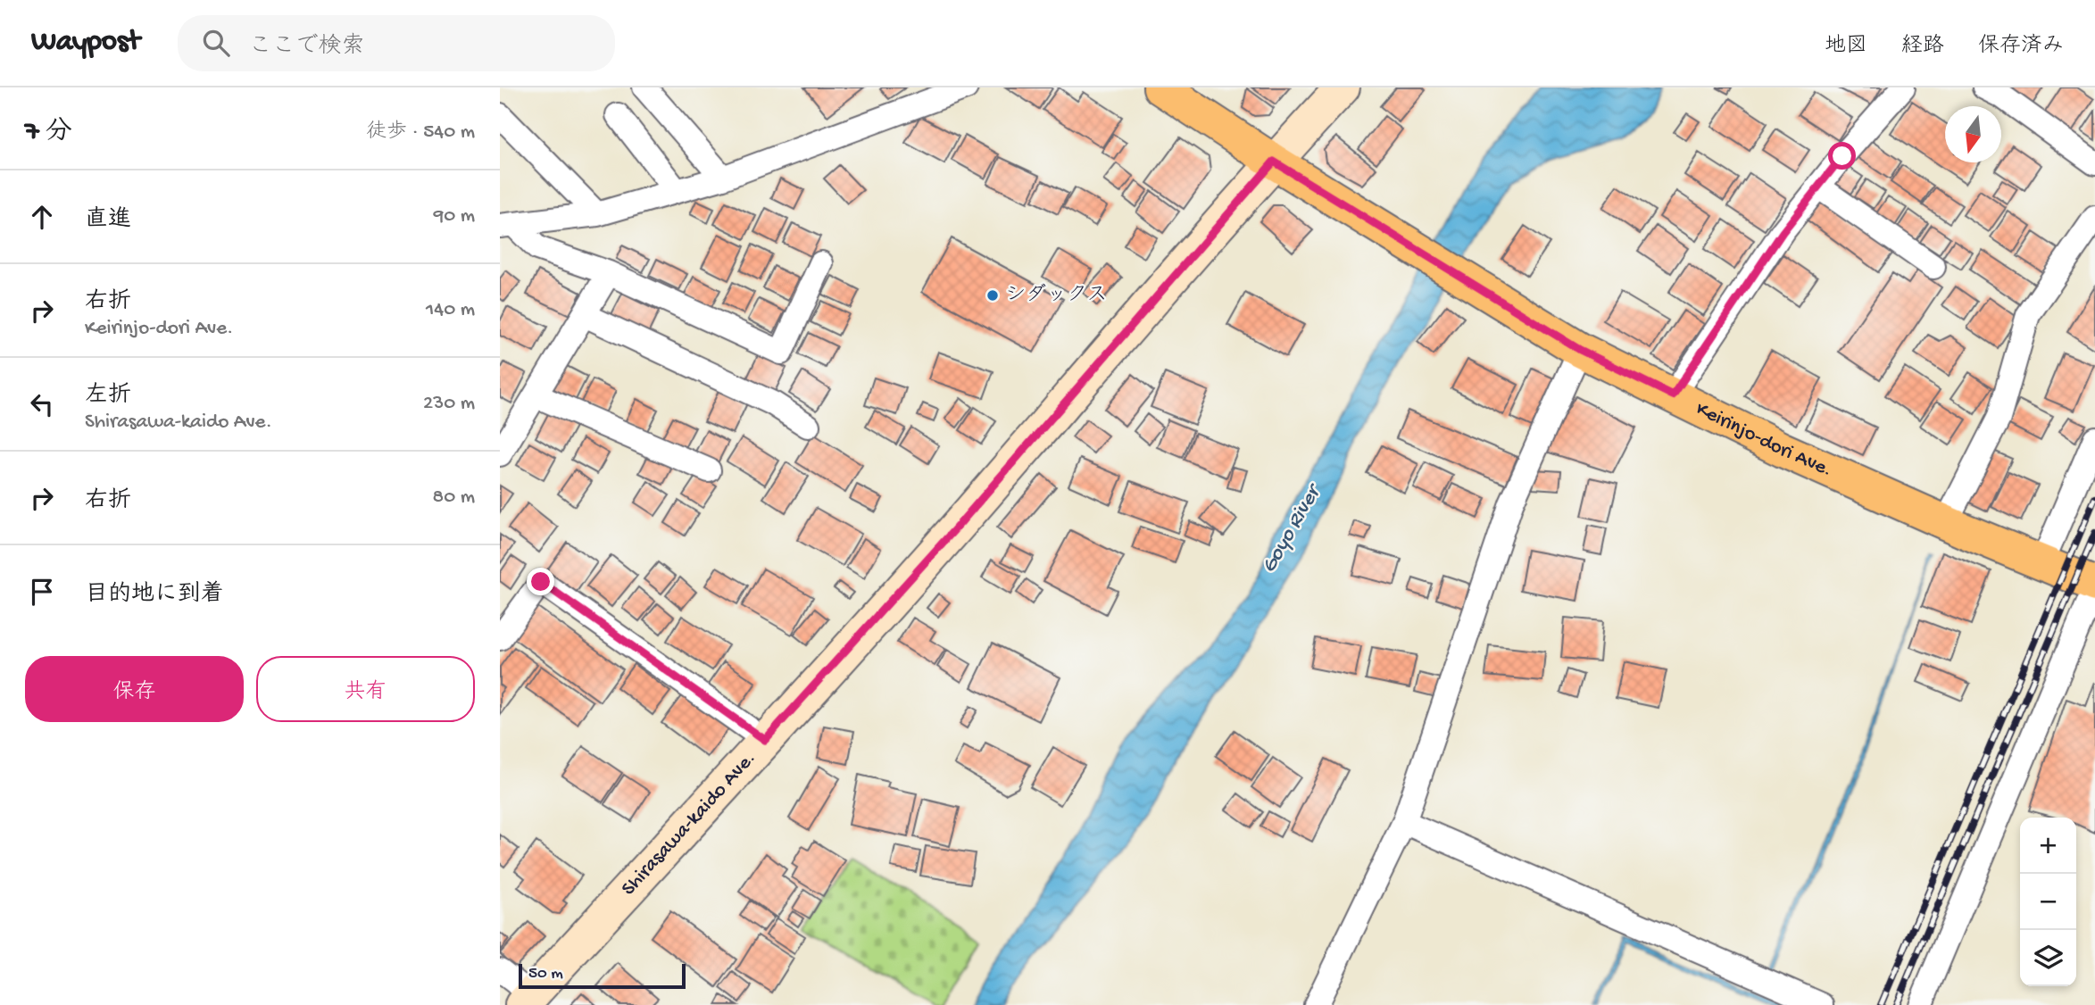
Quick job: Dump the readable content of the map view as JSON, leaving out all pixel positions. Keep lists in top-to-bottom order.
{
  "streets": {
    "main road": ["Keirinjo-dori Ave.", "Shirasawa-kaido Ave."]
  },
  "crossings": [
    ["Keirinjo-dori Ave.", "Shirasawa-kaido Ave."]
  ],
  "water": ["Goyo River"],
  "places": ["シダックス"],
  "scale_bar": "50 m",
  "north": "bottom",
  "page": {
    "header": "Waypost",
    "search": "ここで検索",
    "nav": ["地図", "経路", "保存済み"],
    "heading": ["7 分", "徒歩 · 540 m"],
    "list": [
      ["直進", "90 m"],
      ["右折", "Keirinjo-dori Ave.", "140 m"],
      ["左折", "Shirasawa-kaido Ave.", "230 m"],
      ["右折", "80 m"],
      "目的地に到着"
    ],
    "buttons": ["保存", "共有"],
    "map_buttons": ["+", "−"],
    "scale": "50 m"
  }
}
